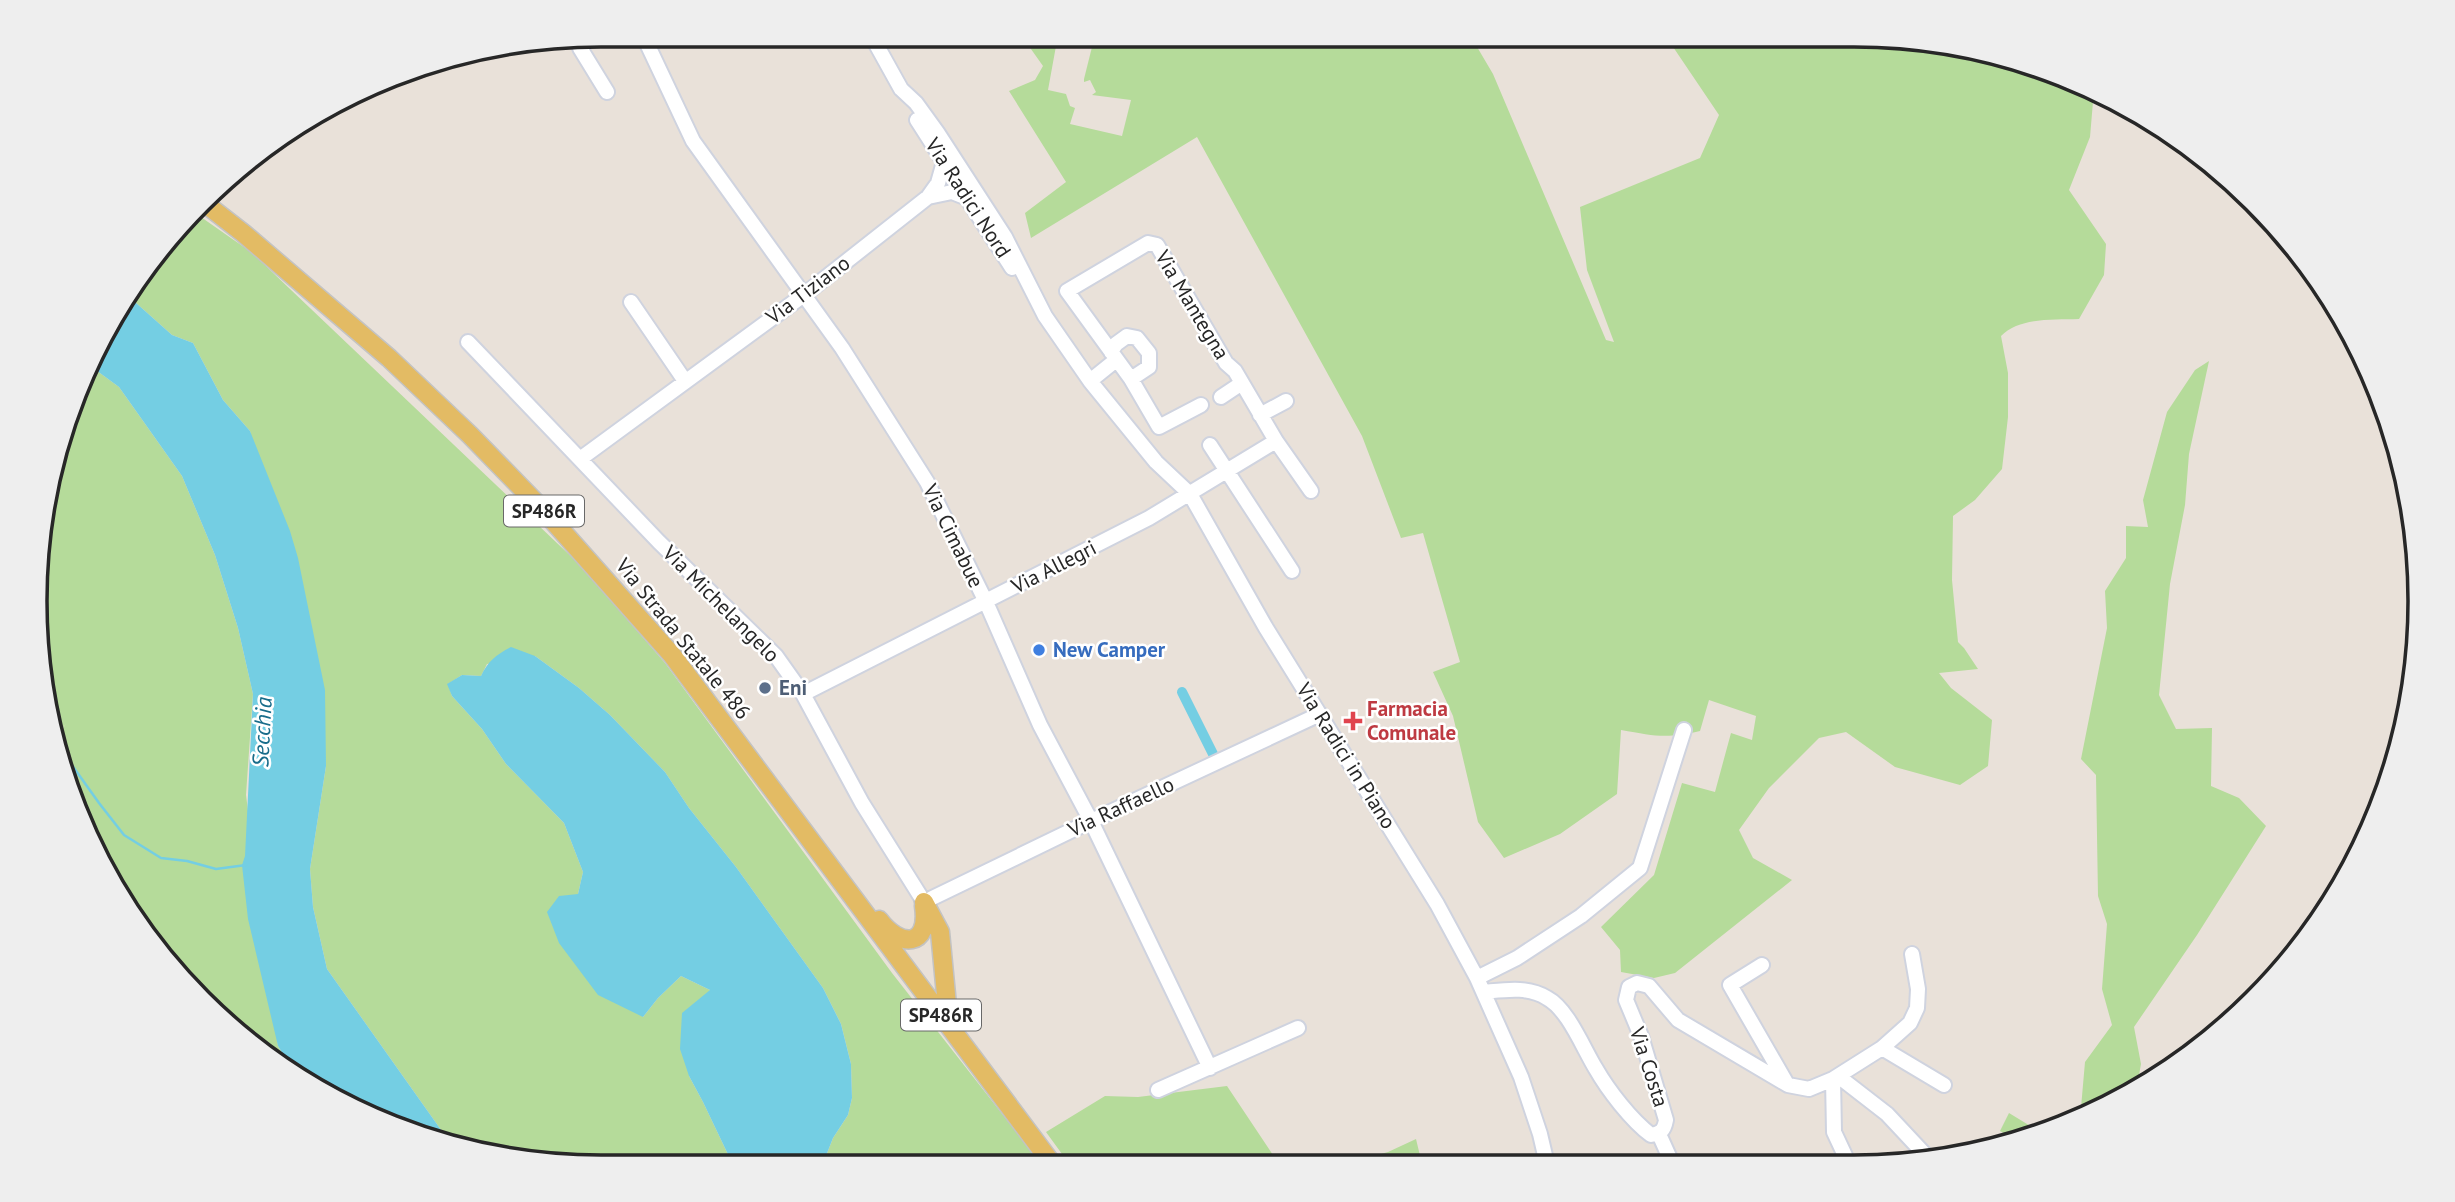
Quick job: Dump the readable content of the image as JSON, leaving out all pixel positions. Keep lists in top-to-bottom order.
{
  "streets": {
    "main road": ["SP486R", "Via Strada Statale 486"],
    "street": [
      "Via Radici Nord",
      "Via Tiziano",
      "Via Mantegna",
      "Via Cimabue",
      "Via Allegri",
      "Via Michelangelo",
      "Via Radici in Piano",
      "Via Raffaello",
      "Via Costa"
    ]
  },
  "crossings": [
    ["Via Radici Nord", "Via Radici in Piano"],
    ["Via Tiziano", "Via Cimabue"],
    ["Via Tiziano", "Via Michelangelo"],
    ["Via Cimabue", "Via Allegri"],
    ["Via Cimabue", "Via Raffaello"],
    ["Via Allegri", "Via Michelangelo"],
    ["Via Allegri", "Via Radici in Piano"],
    ["Via Michelangelo", "Via Raffaello"],
    ["Via Radici in Piano", "Via Raffaello"],
    ["Via Radici in Piano", "Via Costa"]
  ],
  "water": ["Secchia"],
  "places": {
    "other": ["New Camper", "Eni"],
    "health": ["Farmacia Comunale"]
  }
}
